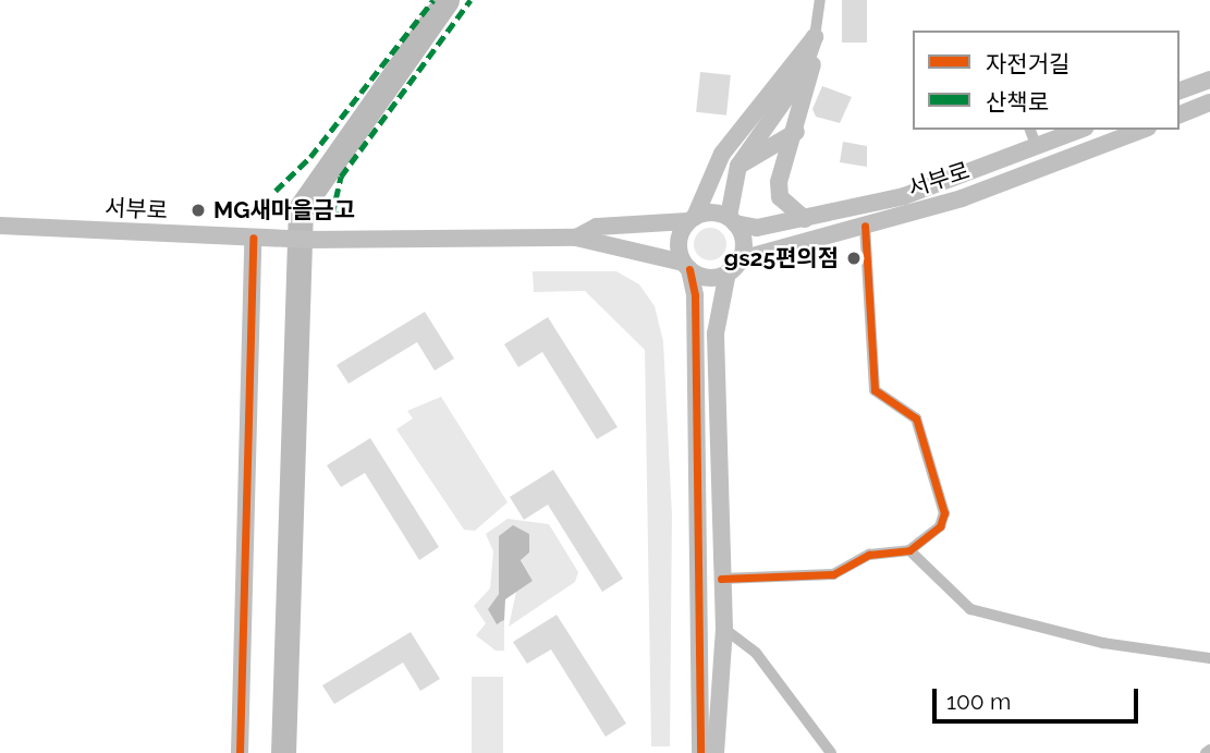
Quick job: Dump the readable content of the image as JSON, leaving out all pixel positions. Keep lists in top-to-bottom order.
{
  "streets": {
    "street": ["서부로"]
  },
  "places": ["MG새마을금고", "gs25편의점"],
  "legend": ["자전거길", "산책로"],
  "scale_bar": "100 m"
}
